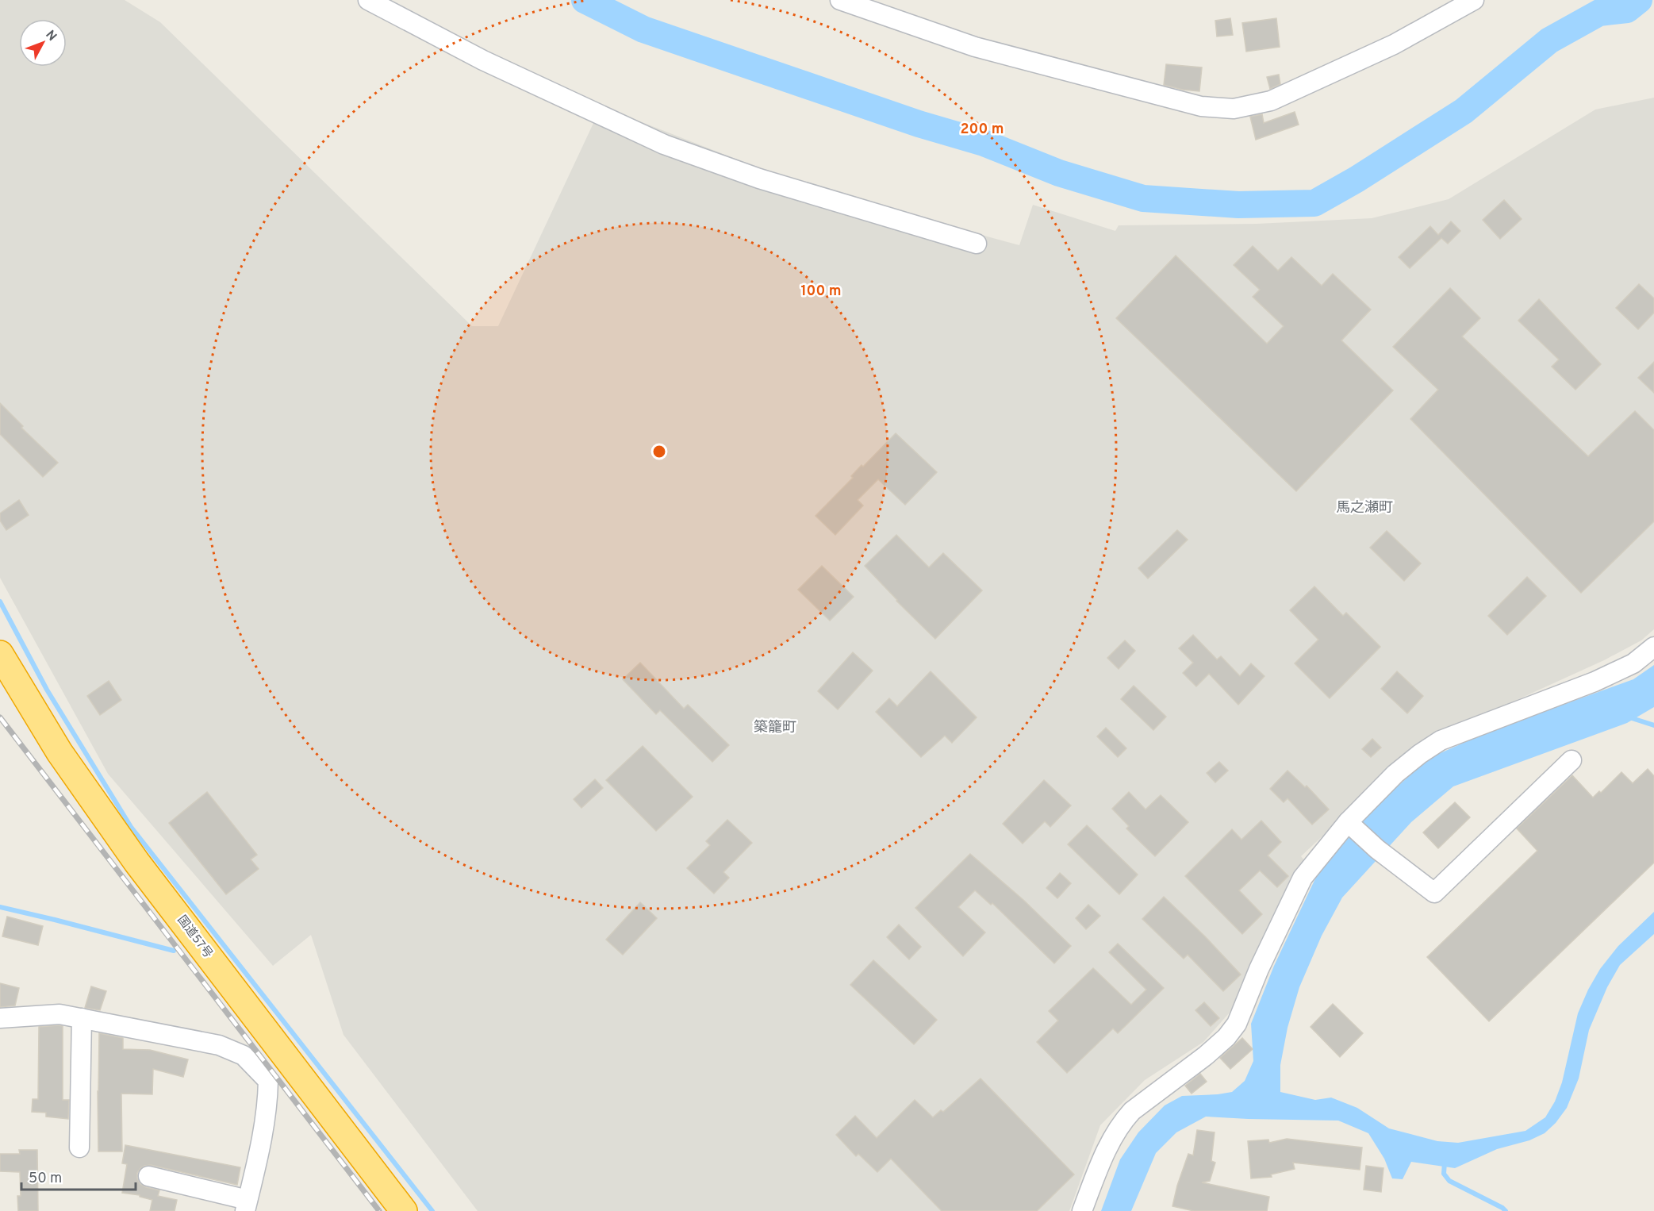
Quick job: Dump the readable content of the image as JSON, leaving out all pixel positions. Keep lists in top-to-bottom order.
{
  "streets": {
    "highway": ["国道57号"]
  },
  "districts": ["馬之瀬町", "築籠町"],
  "scale_bar": "50 m",
  "north": "top right",
  "rings": ["200 m", "100 m"]
}
